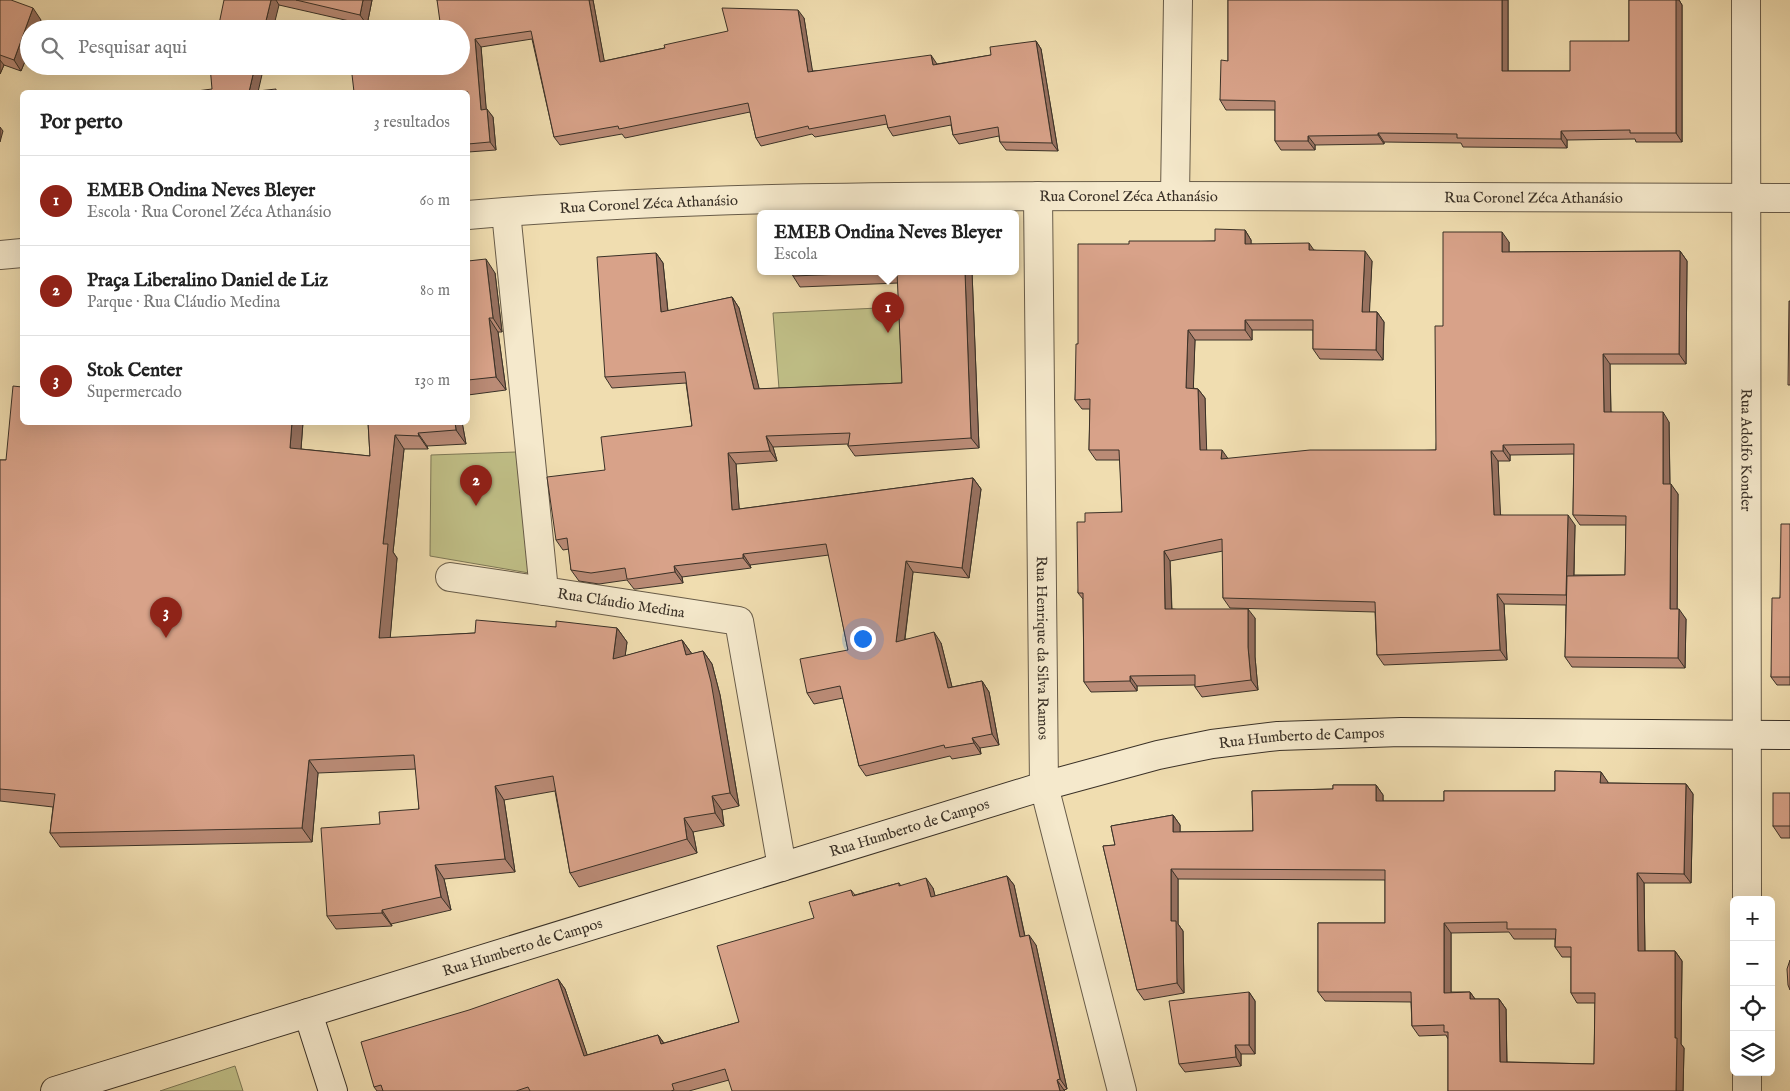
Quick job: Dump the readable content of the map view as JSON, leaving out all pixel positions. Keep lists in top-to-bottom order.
{
  "streets": {
    "street": [
      "Rua Coronel Zéca Athanásio",
      "Rua Adolfo Konder",
      "Rua Cláudio Medina",
      "Rua Henrique da Silva Ramos",
      "Rua Humberto de Campos"
    ]
  },
  "crossings": [
    ["Rua Coronel Zéca Athanásio", "Rua Adolfo Konder"],
    ["Rua Coronel Zéca Athanásio", "Rua Cláudio Medina"],
    ["Rua Coronel Zéca Athanásio", "Rua Henrique da Silva Ramos"],
    ["Rua Adolfo Konder", "Rua Humberto de Campos"],
    ["Rua Cláudio Medina", "Rua Humberto de Campos"],
    ["Rua Henrique da Silva Ramos", "Rua Humberto de Campos"]
  ],
  "page": {
    "search": "Pesquisar aqui",
    "heading": ["Por perto", "3 resultados"],
    "list": [
      {
        "mark": "1",
        "name": "EMEB Ondina Neves Bleyer",
        "note": "Escola · Rua Coronel Zéca Athanásio",
        "value": "60 m"
      },
      {
        "mark": "2",
        "name": "Praça Liberalino Daniel de Liz",
        "note": "Parque · Rua Cláudio Medina",
        "value": "80 m"
      },
      {
        "mark": "3",
        "name": "Stok Center",
        "note": "Supermercado",
        "value": "130 m"
      }
    ],
    "popup": ["EMEB Ondina Neves Bleyer", "Escola"],
    "pins": ["1", "2", "3"],
    "map_buttons": ["+", "−"]
  }
}
